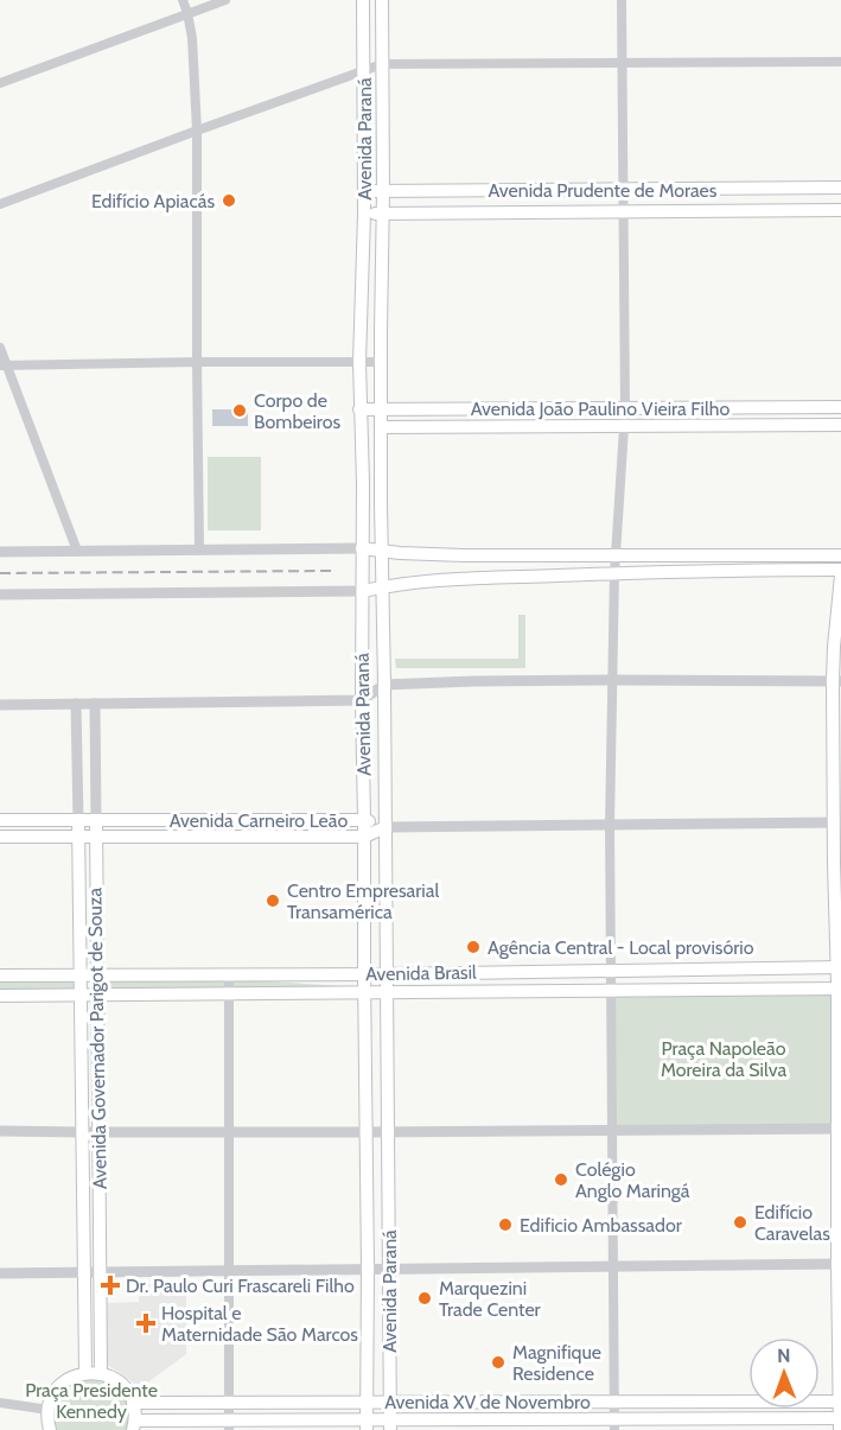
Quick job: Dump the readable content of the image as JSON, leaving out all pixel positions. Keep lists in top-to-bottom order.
{
  "streets": {
    "main road": [
      "Avenida Paraná",
      "Avenida Prudente de Moraes",
      "Avenida João Paulino Vieira Filho",
      "Avenida Carneiro Leão",
      "Avenida Brasil",
      "Avenida Governador Parigot de Souza",
      "Avenida XV de Novembro"
    ]
  },
  "crossings": [
    ["Avenida Paraná", "Avenida Prudente de Moraes"],
    ["Avenida Paraná", "Avenida João Paulino Vieira Filho"],
    ["Avenida Paraná", "Avenida Carneiro Leão"],
    ["Avenida Paraná", "Avenida Brasil"],
    ["Avenida Paraná", "Avenida XV de Novembro"],
    ["Avenida Carneiro Leão", "Avenida Governador Parigot de Souza"],
    ["Avenida Brasil", "Avenida Governador Parigot de Souza"]
  ],
  "parks": ["Praça Napoleão Moreira da Silva", "Praça Presidente Kennedy"],
  "places": {
    "other": [
      "Edifício Apiacás",
      "Corpo de Bombeiros",
      "Centro Empresarial Transamérica",
      "Agência Central - Local provisório",
      "Colégio Anglo Maringá",
      "Edifício Caravelas",
      "Edificio Ambassador",
      "Marquezini Trade Center",
      "Magnifique Residence"
    ],
    "health": ["Dr. Paulo Curi Frascareli Filho", "Hospital e Maternidade São Marcos"]
  },
  "north": "top"
}
